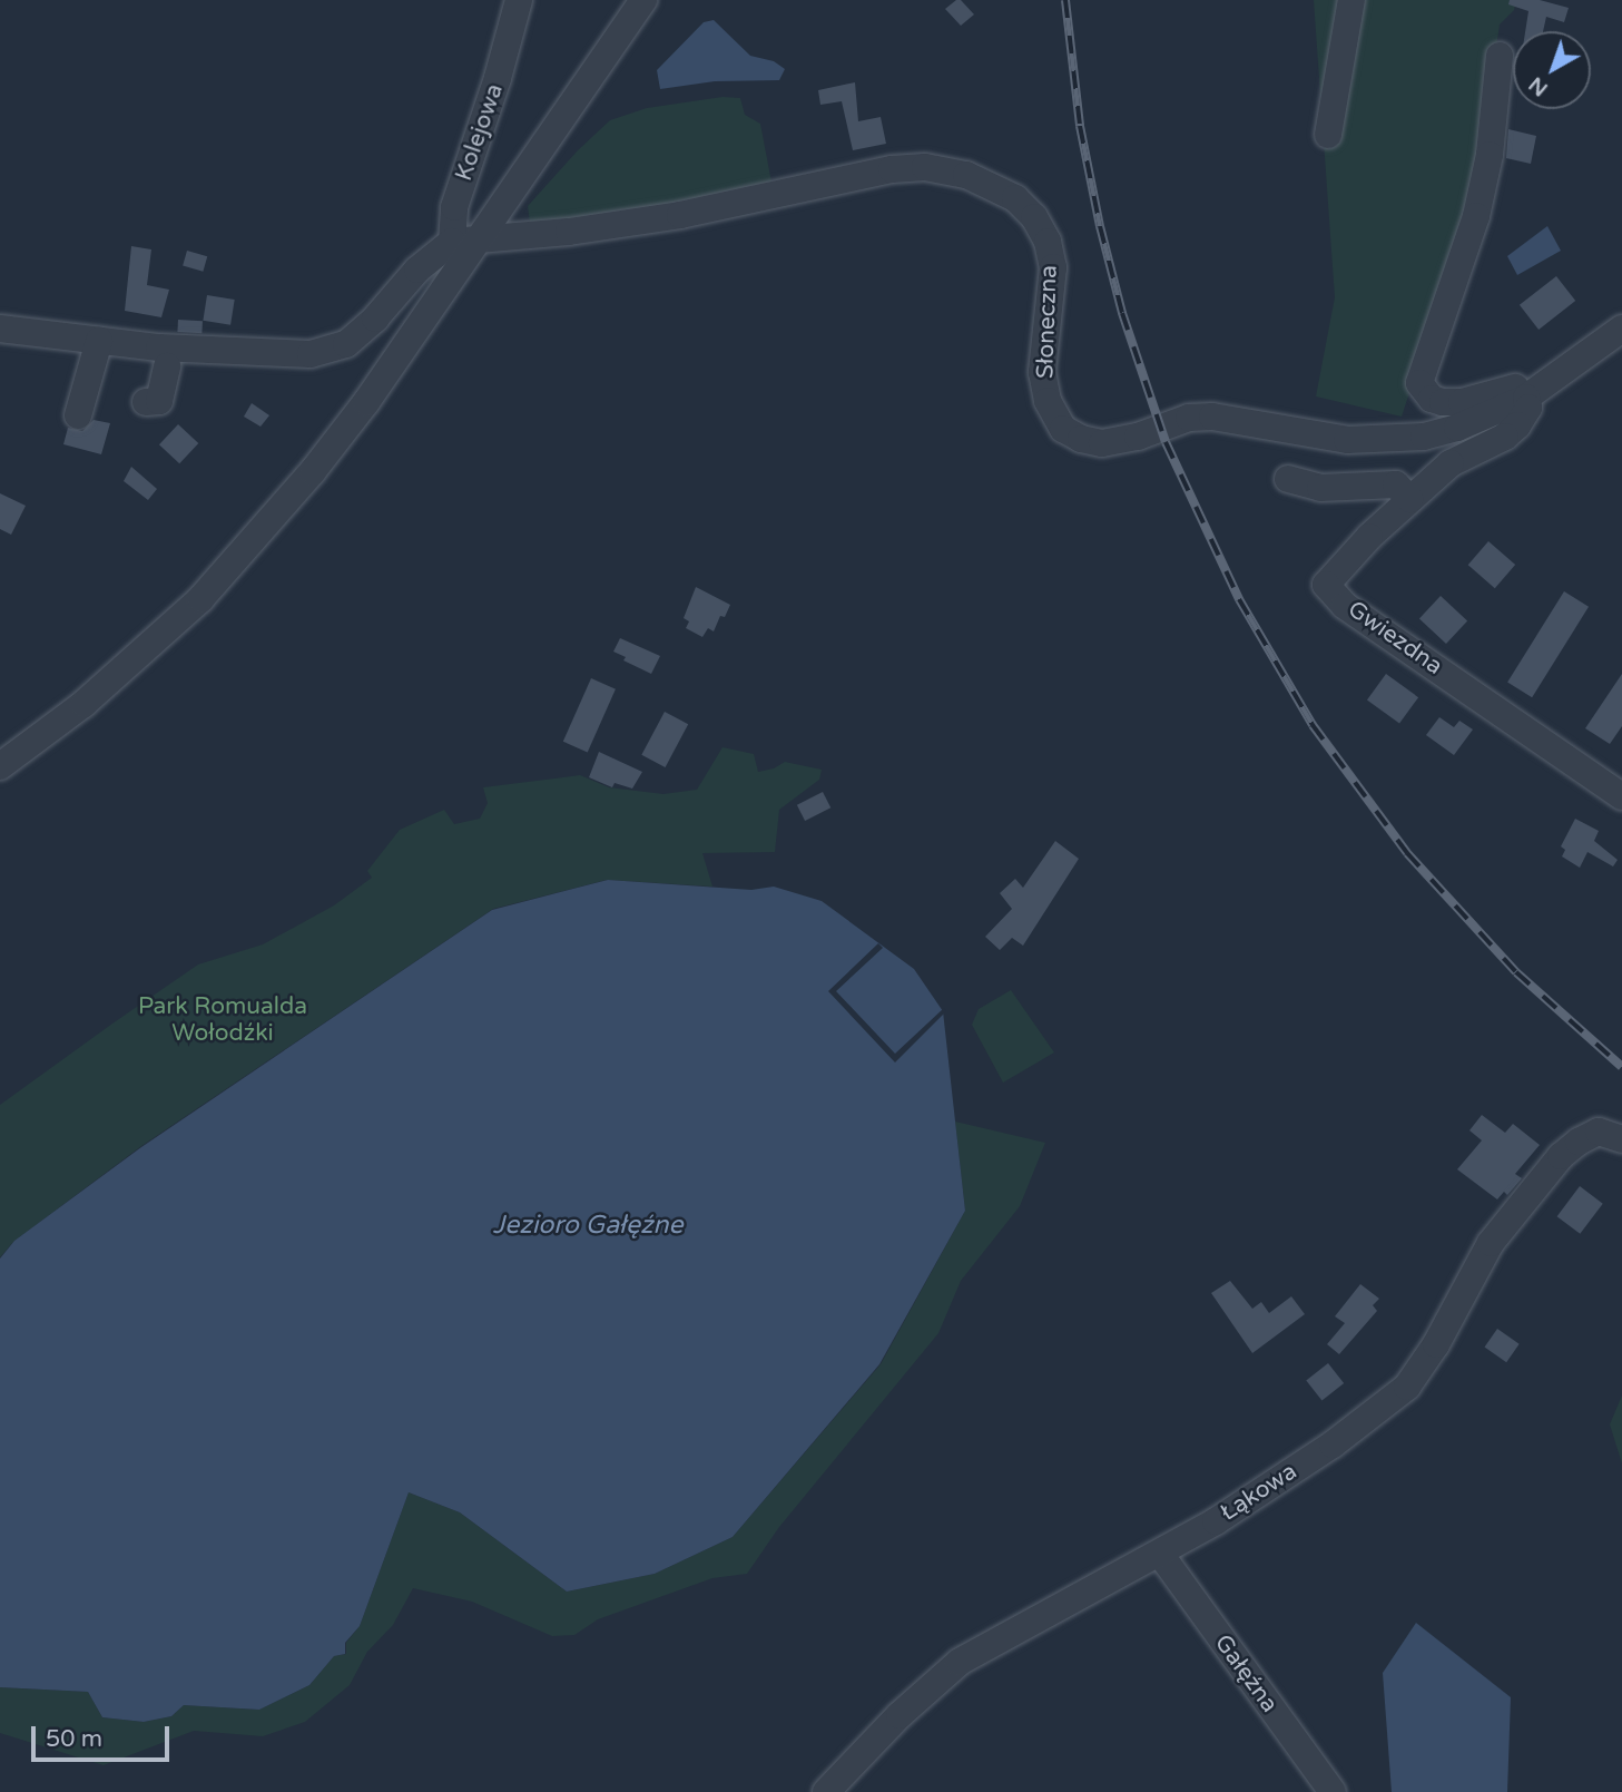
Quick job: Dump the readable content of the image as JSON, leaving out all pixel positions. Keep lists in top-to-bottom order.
{
  "streets": {
    "street": [
      "Kolejowa",
      "Słoneczna",
      "Gwiezdna",
      "Łąkowa",
      "Gałęźna"
    ]
  },
  "crossings": [
    ["Kolejowa", "Słoneczna"],
    ["Słoneczna", "Gwiezdna"],
    ["Łąkowa", "Gałęźna"]
  ],
  "water": ["Jezioro Gałęźne"],
  "parks": ["Park Romualda Wołodźki"],
  "scale_bar": "50 m",
  "north": "bottom left"
}
